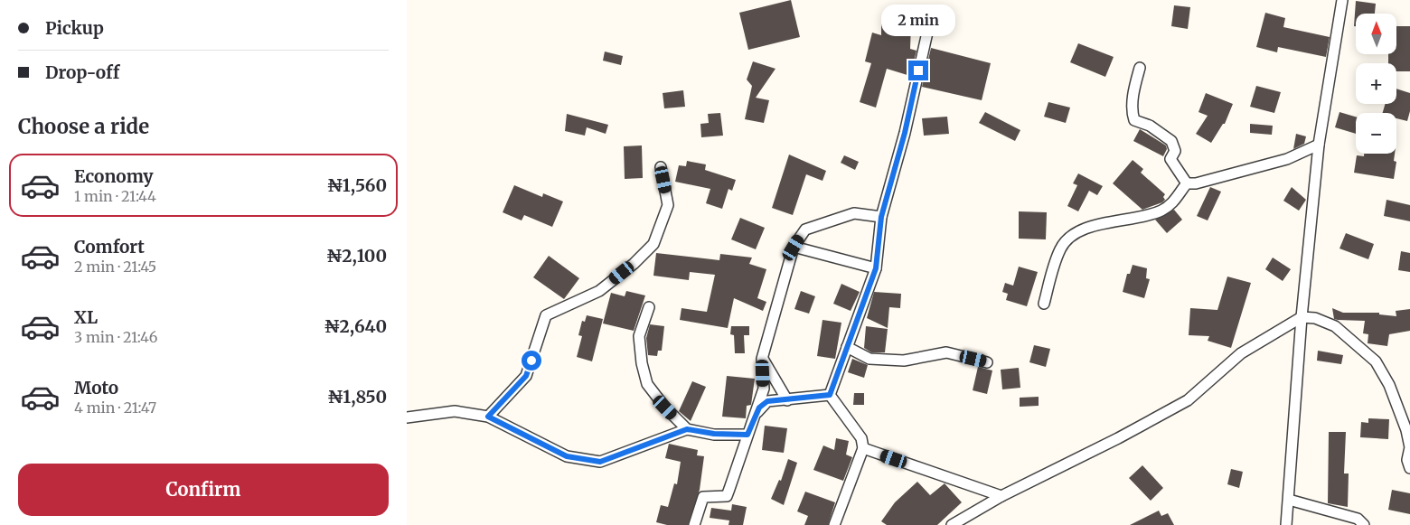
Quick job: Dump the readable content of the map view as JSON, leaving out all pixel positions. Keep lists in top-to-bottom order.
{
  "north": "top",
  "page": {
    "banner": ["Pickup", "Drop-off"],
    "bubble": "2 min",
    "map_buttons": ["+", "−"],
    "heading": "Choose a ride",
    "list": [
      {
        "name": "Economy",
        "note": "1 min · 21:44",
        "value": "₦1,560"
      },
      {
        "name": "Comfort",
        "note": "2 min · 21:45",
        "value": "₦2,100"
      },
      {
        "name": "XL",
        "note": "3 min · 21:46",
        "value": "₦2,640"
      },
      {
        "name": "Moto",
        "note": "4 min · 21:47",
        "value": "₦1,850"
      }
    ],
    "buttons": "Confirm"
  }
}
